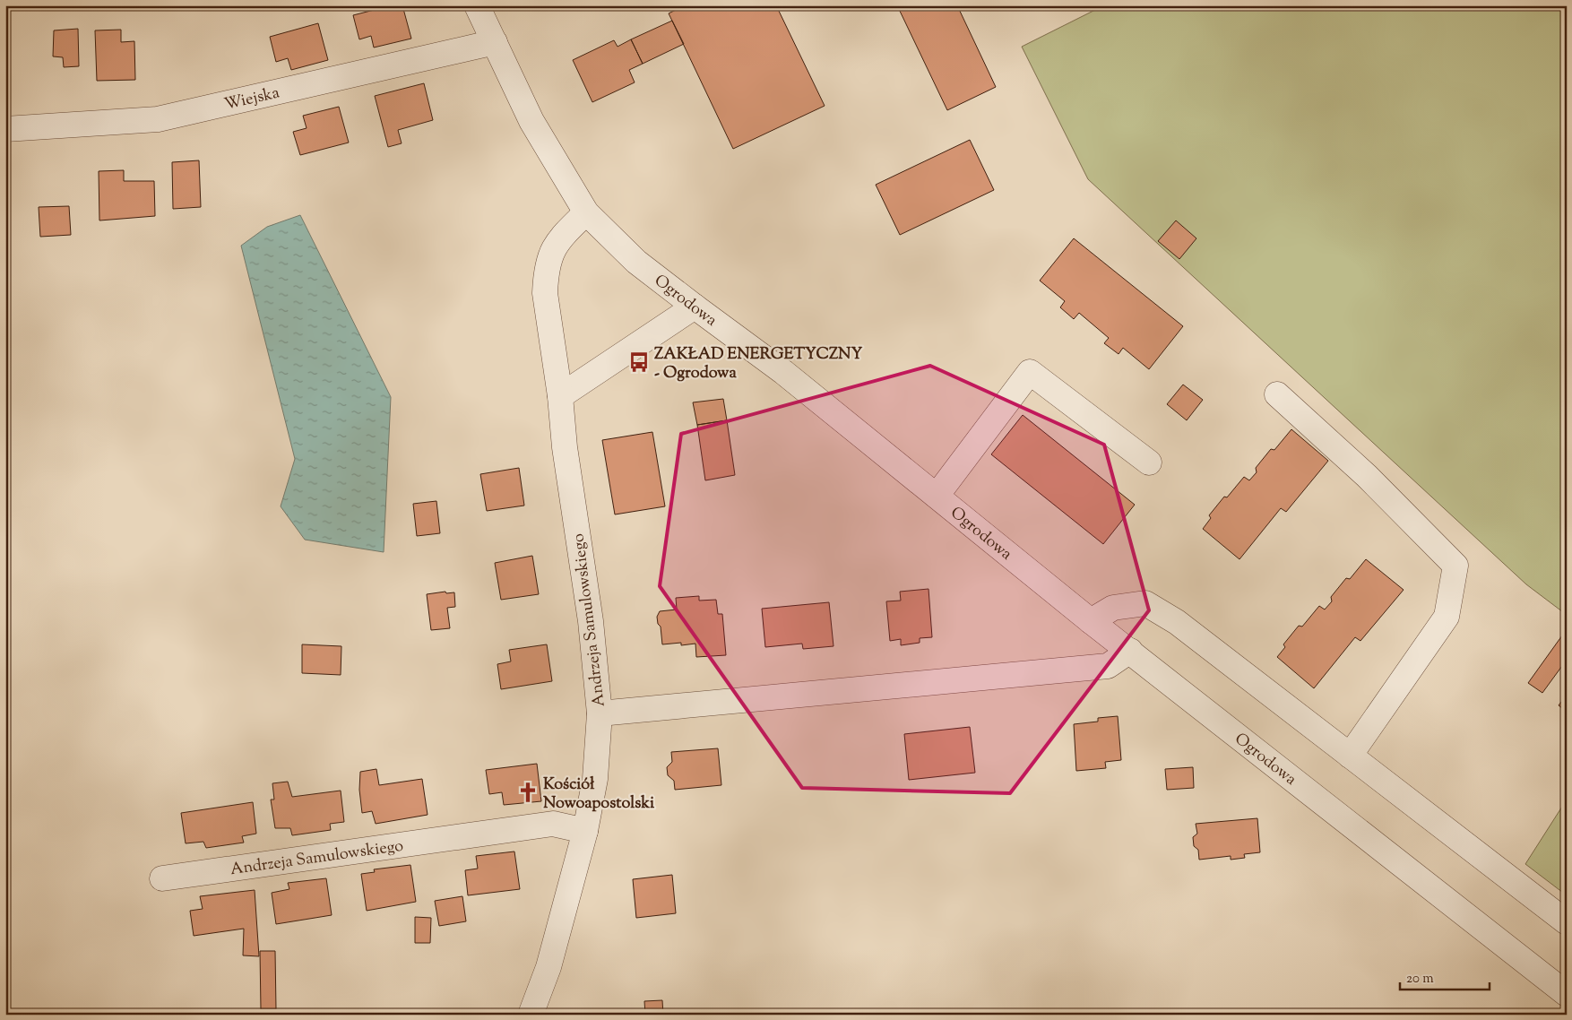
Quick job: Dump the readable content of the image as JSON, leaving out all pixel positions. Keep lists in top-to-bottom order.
{
  "streets": {
    "street": ["Wiejska", "Ogrodowa", "Andrzeja Samulowskiego"]
  },
  "crossings": [
    ["Wiejska", "Ogrodowa"],
    ["Ogrodowa", "Andrzeja Samulowskiego"]
  ],
  "places": {
    "bus stop": ["ZAKŁAD ENERGETYCZNY - Ogrodowa"],
    "church": ["Kościół Nowoapostolski"]
  },
  "scale_bar": "20 m"
}
